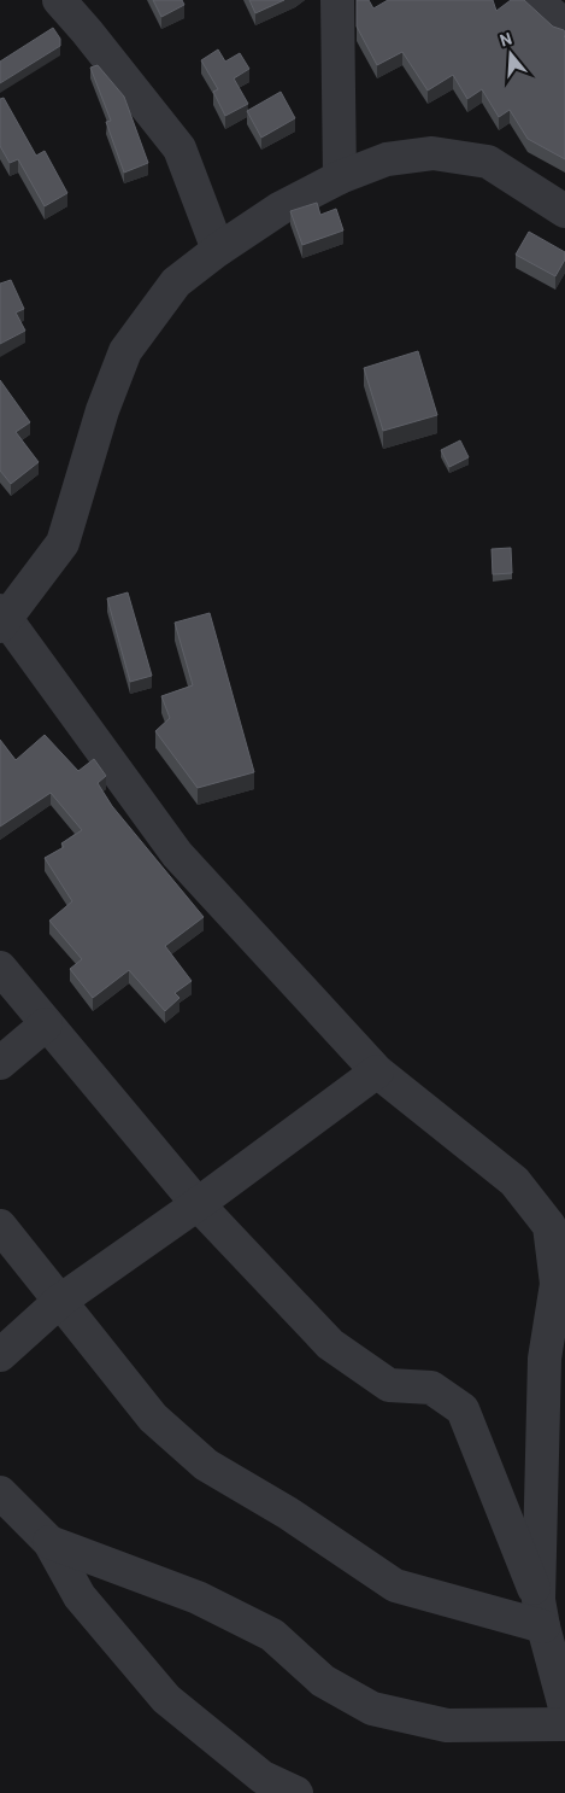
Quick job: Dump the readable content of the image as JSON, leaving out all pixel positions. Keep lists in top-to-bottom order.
{
  "north": "top"
}
